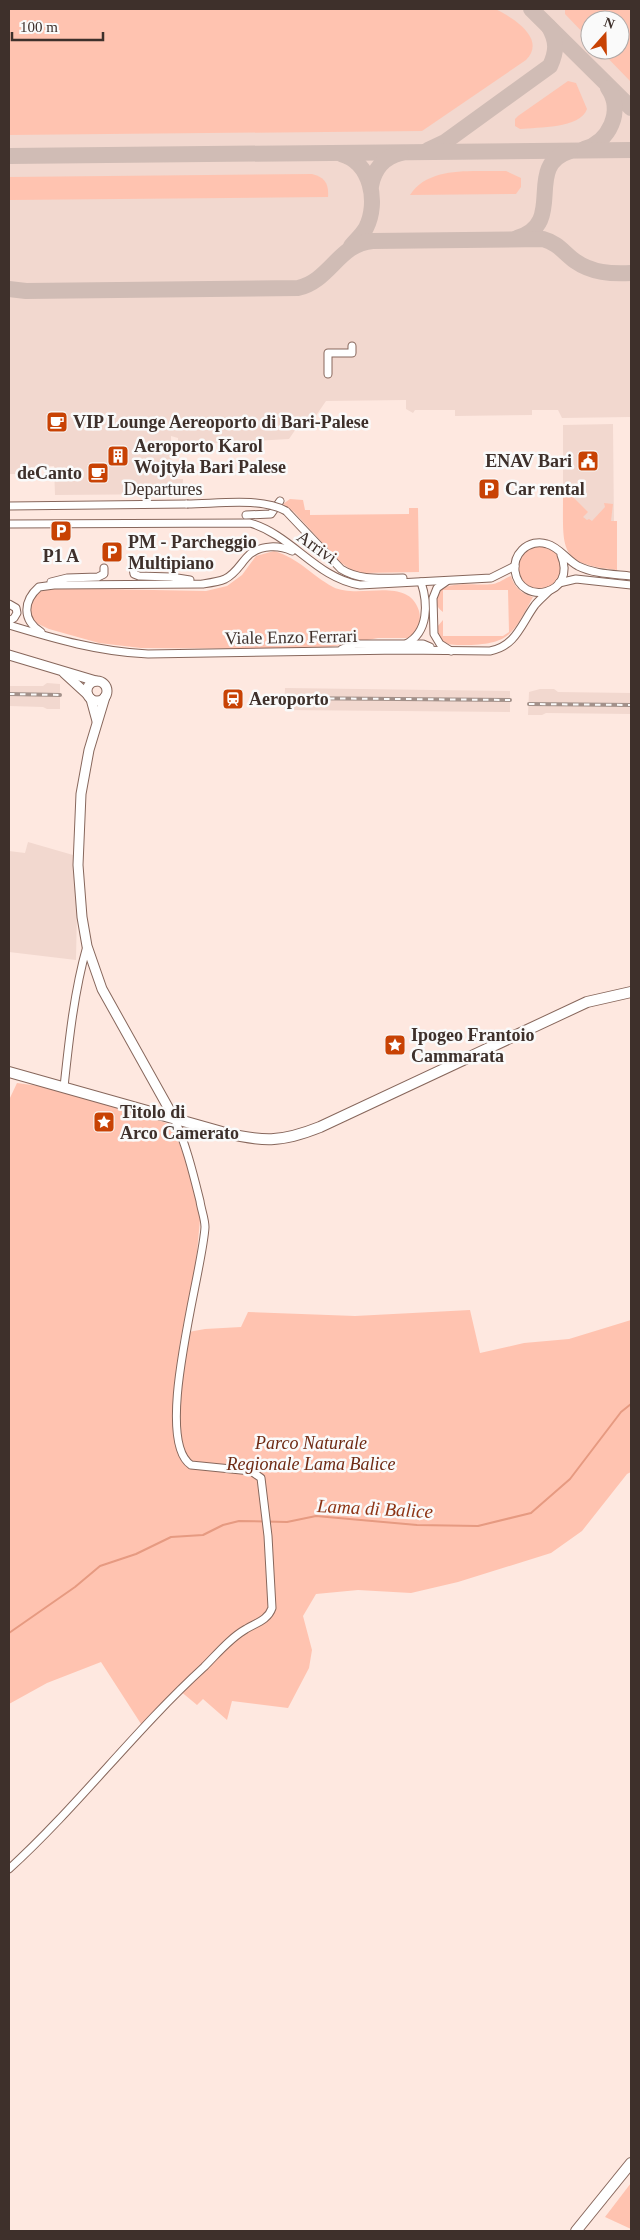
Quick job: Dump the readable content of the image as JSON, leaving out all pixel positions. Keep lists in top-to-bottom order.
{
  "streets": {
    "street": ["Departures", "Arrivi", "Viale Enzo Ferrari"]
  },
  "water": ["Lama di Balice"],
  "parks": ["Parco Naturale Regionale Lama Balice"],
  "places": {
    "cafe": ["VIP Lounge Aereoporto di Bari-Palese", "deCanto"],
    "building": ["Aeroporto Karol Wojtyła Bari Palese"],
    "public building": ["ENAV Bari"],
    "parking": ["Car rental", "P1 A", "PM - Parcheggio Multipiano"],
    "station": ["Aeroporto"],
    "place": ["Ipogeo Frantoio Cammarata", "Titolo di Arco Camerato"]
  },
  "scale_bar": "100 m",
  "north": "top"
}
